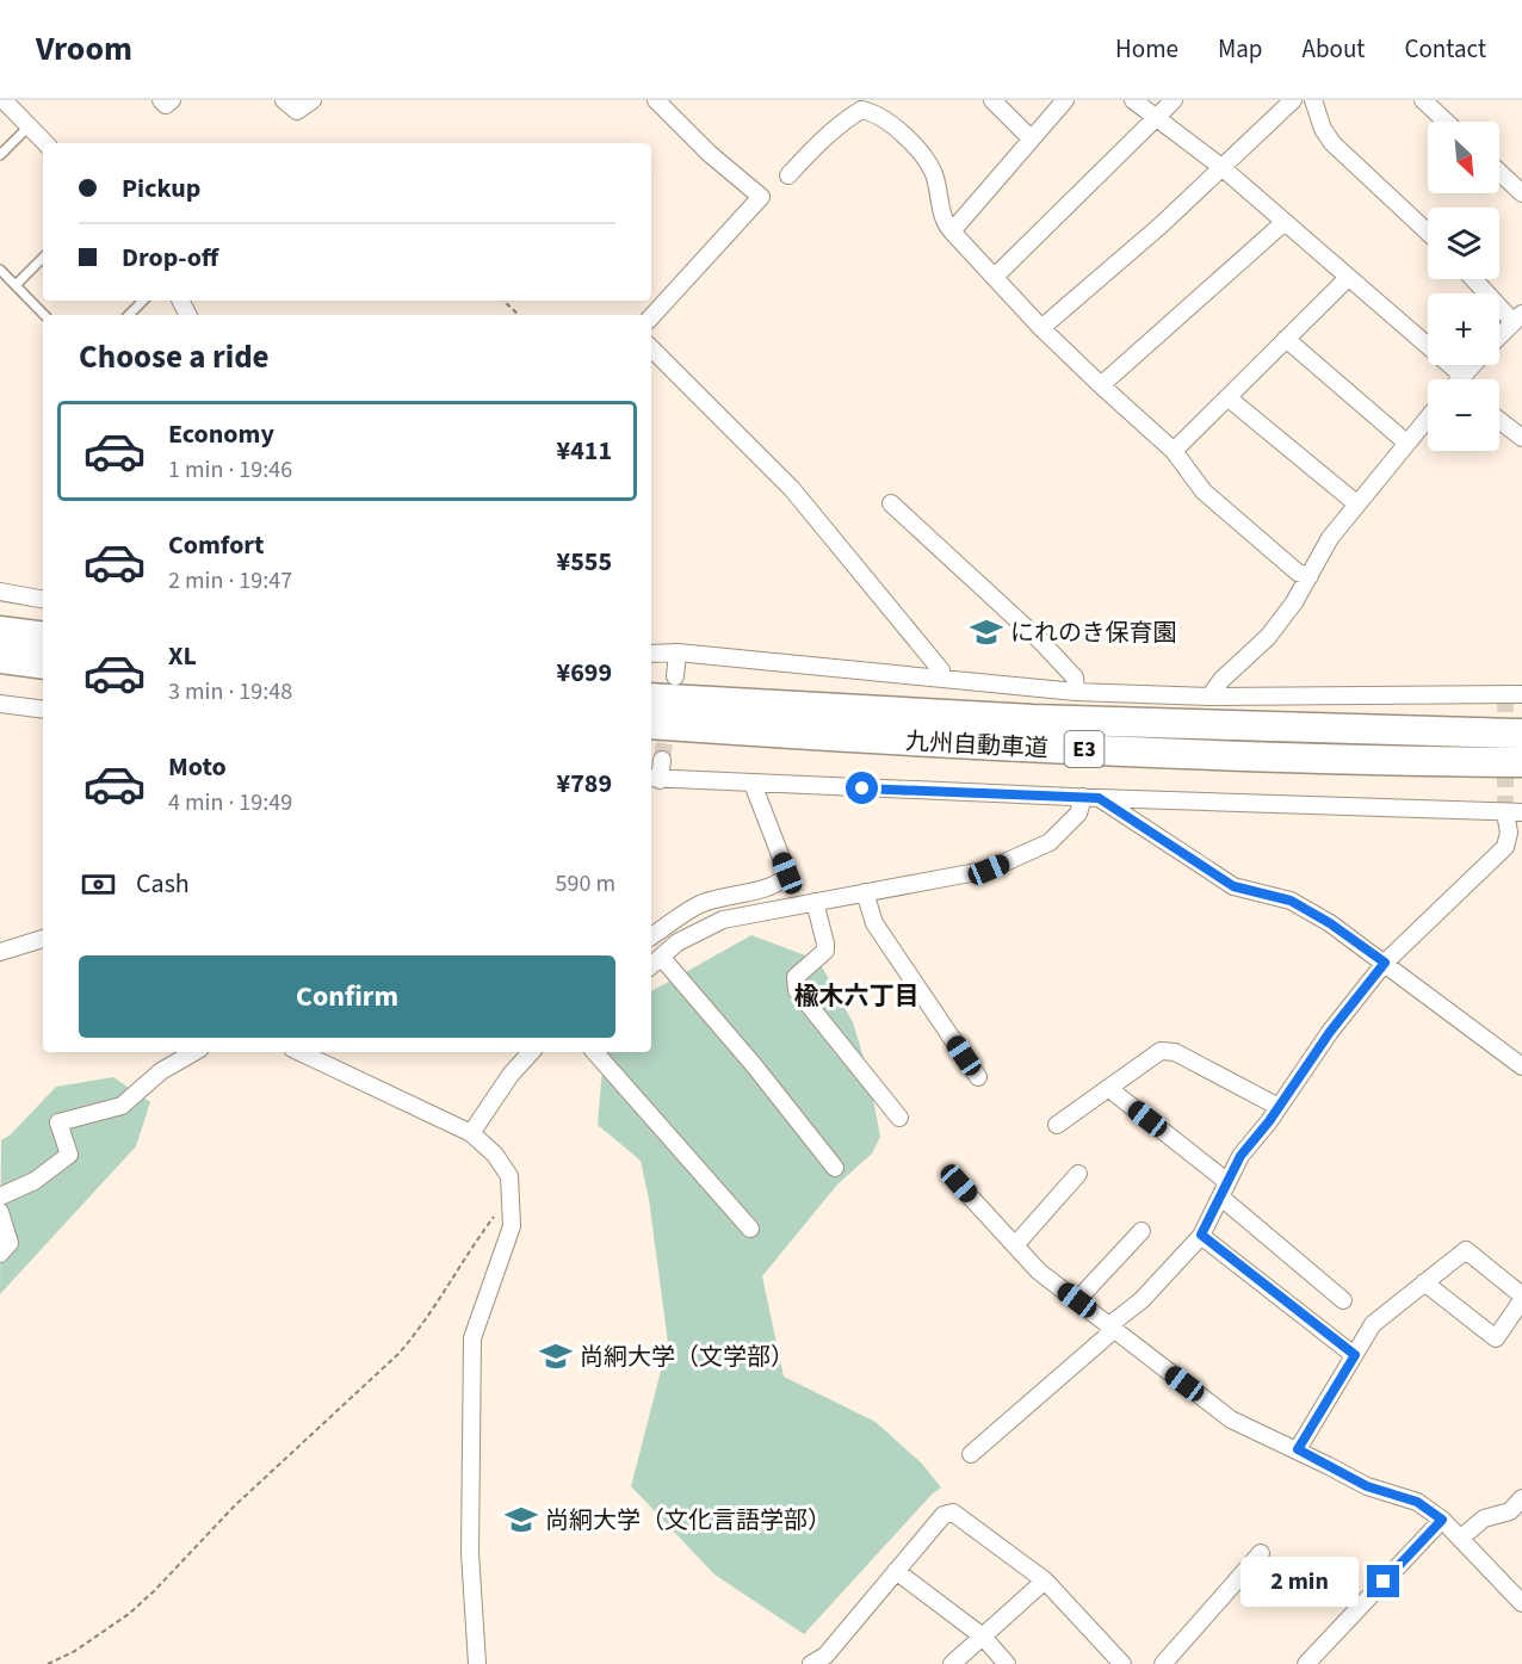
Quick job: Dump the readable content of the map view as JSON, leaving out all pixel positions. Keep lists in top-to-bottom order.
{
  "streets": {
    "highway": ["九州自動車道", "E3"]
  },
  "districts": ["楡木六丁目"],
  "places": {
    "school or university": ["にれのき保育園", "尚絅大学（文学部）", "尚絅大学（文化言語学部）"]
  },
  "north": "bottom right",
  "page": {
    "header": "Vroom",
    "nav": [
      "Home",
      "Map",
      "About",
      "Contact"
    ],
    "map_buttons": ["+", "−"],
    "banner": ["Pickup", "Drop-off"],
    "heading": "Choose a ride",
    "list": [
      {
        "name": "Economy",
        "note": "1 min · 19:46",
        "value": "¥411"
      },
      {
        "name": "Comfort",
        "note": "2 min · 19:47",
        "value": "¥555"
      },
      {
        "name": "XL",
        "note": "3 min · 19:48",
        "value": "¥699"
      },
      {
        "name": "Moto",
        "note": "4 min · 19:49",
        "value": "¥789"
      }
    ],
    "pay": ["Cash", "590 m"],
    "buttons": "Confirm",
    "bubble": "2 min"
  }
}
